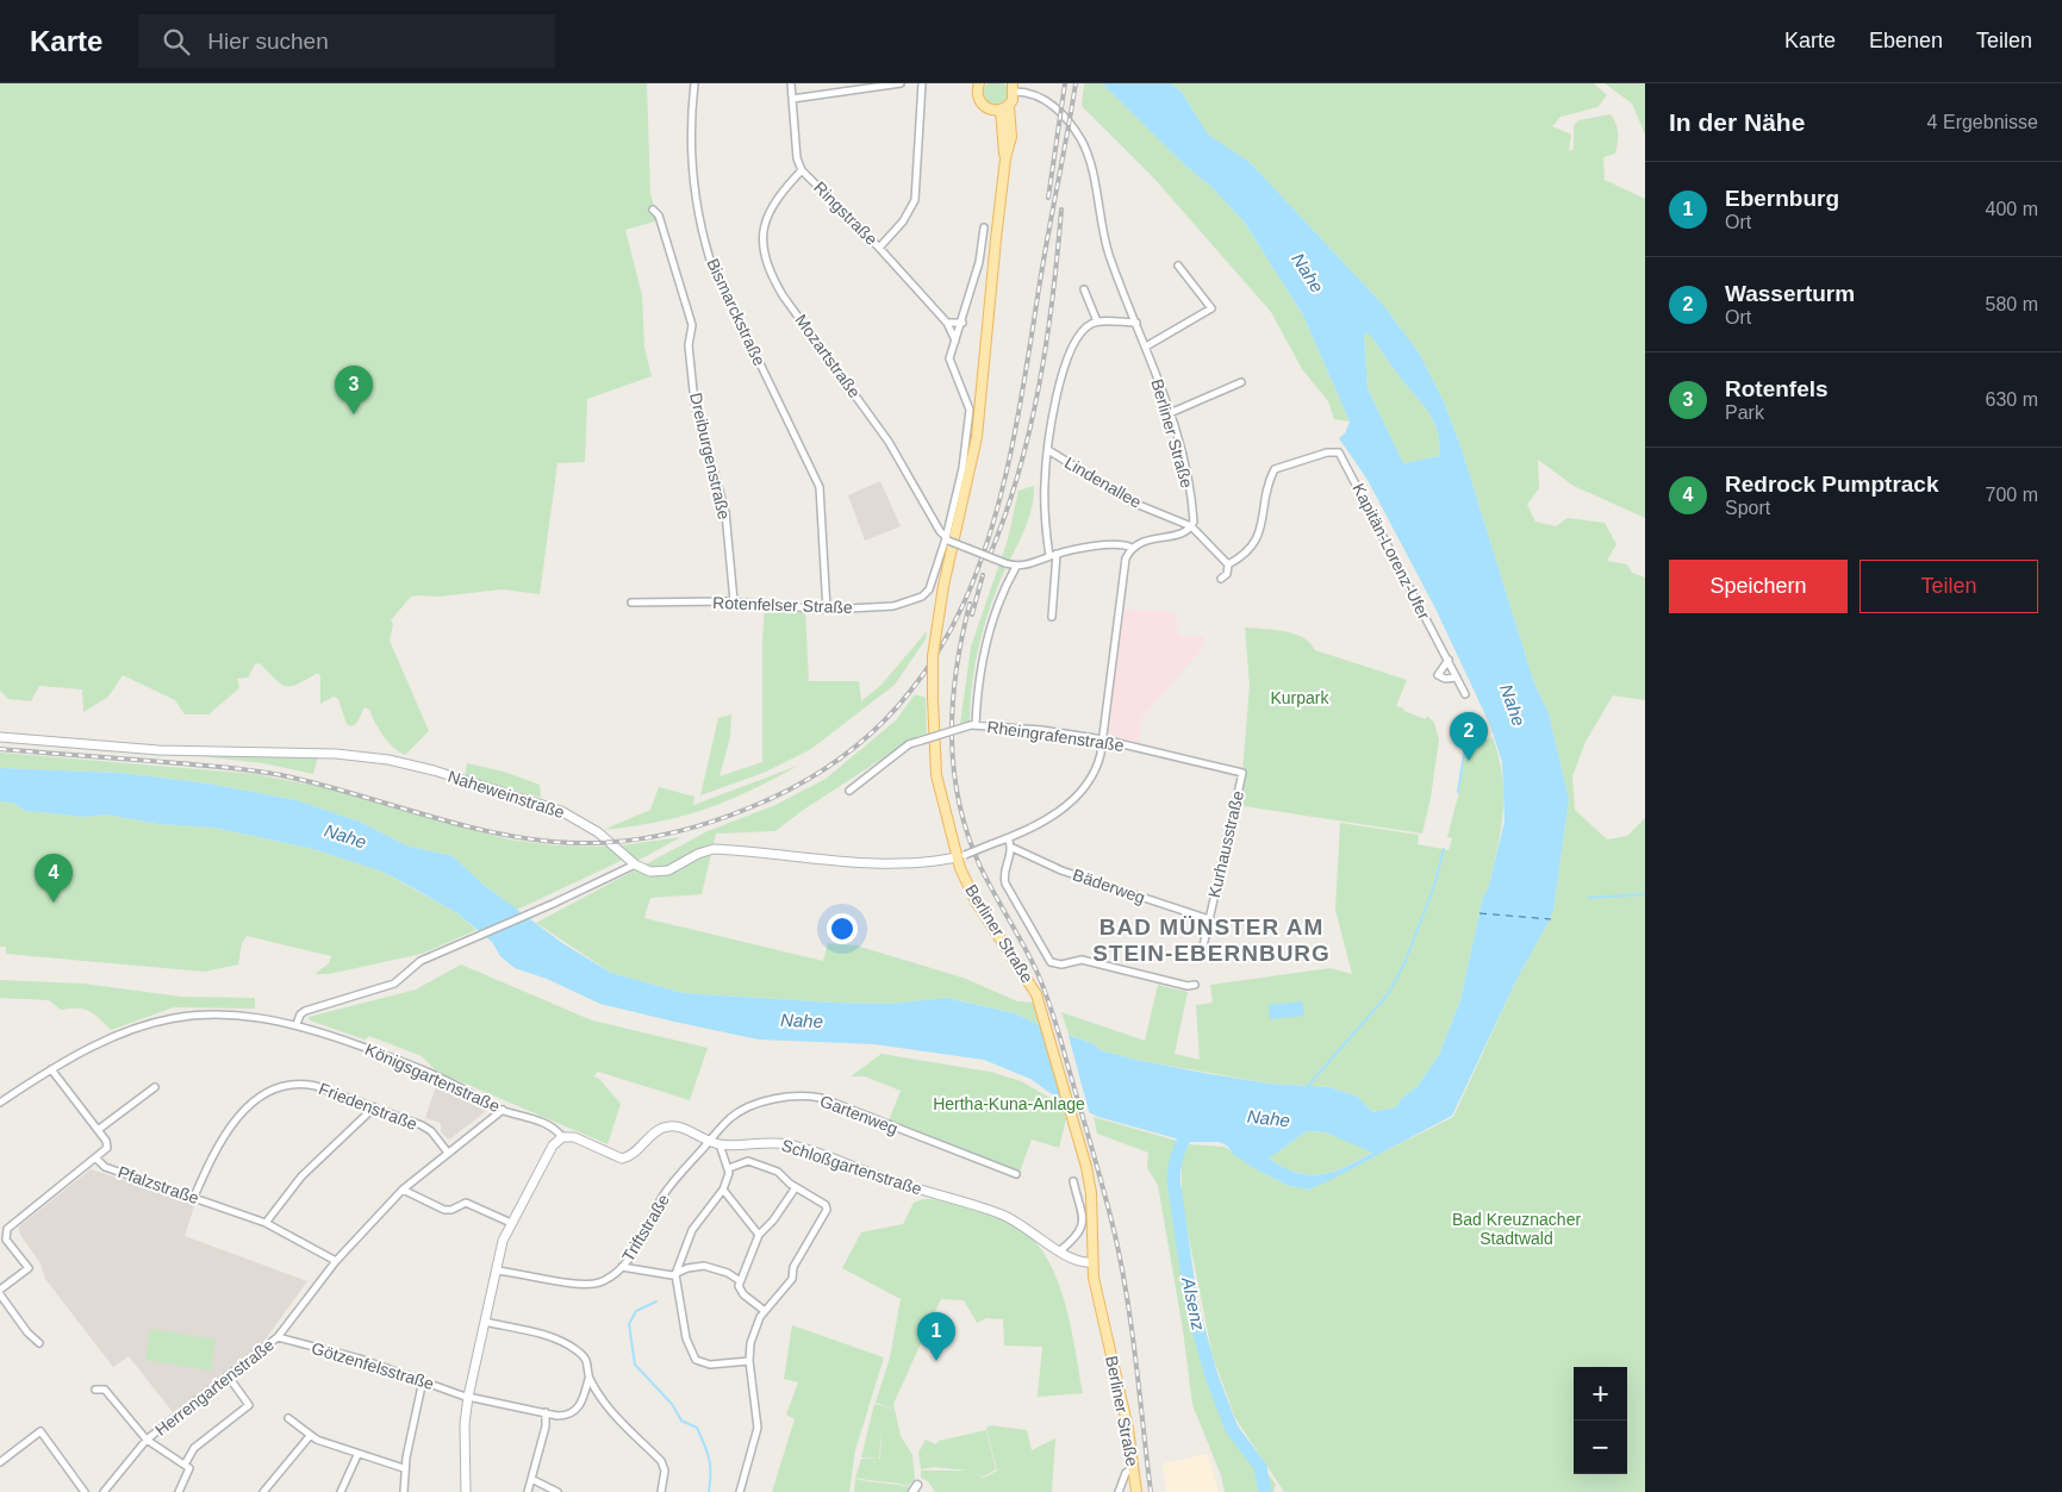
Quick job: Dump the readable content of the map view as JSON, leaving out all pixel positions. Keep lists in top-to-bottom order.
{
  "streets": {
    "main road": ["Berliner Straße", "Naheweinstraße", "Schloßgartenstraße"],
    "street": [
      "Ringstraße",
      "Bismarckstraße",
      "Mozartstraße",
      "Dreiburgenstraße",
      "Lindenallee",
      "Kapitän-Lorenz-Ufer",
      "Rotenfelser Straße",
      "Rheingrafenstraße",
      "Kurhausstraße",
      "Bäderweg",
      "Königsgartenstraße",
      "Friedenstraße",
      "Gartenweg",
      "Pfalzstraße",
      "Triftstraße",
      "Götzenfelsstraße",
      "Herrengartenstraße"
    ]
  },
  "crossings": [
    ["Ringstraße", "Mozartstraße"],
    ["Bismarckstraße", "Rotenfelser Straße"],
    ["Mozartstraße", "Rotenfelser Straße"],
    ["Berliner Straße", "Lindenallee"],
    ["Berliner Straße", "Naheweinstraße"],
    ["Berliner Straße", "Schloßgartenstraße"],
    ["Dreiburgenstraße", "Rotenfelser Straße"],
    ["Rheingrafenstraße", "Kurhausstraße"],
    ["Kurhausstraße", "Bäderweg"],
    ["Königsgartenstraße", "Schloßgartenstraße"],
    ["Königsgartenstraße", "Herrengartenstraße"],
    ["Friedenstraße", "Pfalzstraße"],
    ["Friedenstraße", "Herrengartenstraße"],
    ["Gartenweg", "Schloßgartenstraße"],
    ["Gartenweg", "Triftstraße"],
    ["Schloßgartenstraße", "Triftstraße"],
    ["Pfalzstraße", "Herrengartenstraße"],
    ["Götzenfelsstraße", "Herrengartenstraße"]
  ],
  "districts": ["BAD MÜNSTER AM STEIN-EBERNBURG"],
  "water": ["Nahe", "Alsenz"],
  "parks": ["Kurpark", "Hertha-Kuna-Anlage", "Bad Kreuznacher Stadtwald"],
  "page": {
    "header": "Karte",
    "search": "Hier suchen",
    "nav": ["Karte", "Ebenen", "Teilen"],
    "heading": ["In der Nähe", "4 Ergebnisse"],
    "list": [
      {
        "mark": "1",
        "name": "Ebernburg",
        "note": "Ort",
        "value": "400 m"
      },
      {
        "mark": "2",
        "name": "Wasserturm",
        "note": "Ort",
        "value": "580 m"
      },
      {
        "mark": "3",
        "name": "Rotenfels",
        "note": "Park",
        "value": "630 m"
      },
      {
        "mark": "4",
        "name": "Redrock Pumptrack",
        "note": "Sport",
        "value": "700 m"
      }
    ],
    "pins": [
      "3",
      "2",
      "4",
      "1"
    ],
    "buttons": ["Speichern", "Teilen"],
    "map_buttons": ["+", "−"]
  }
}
